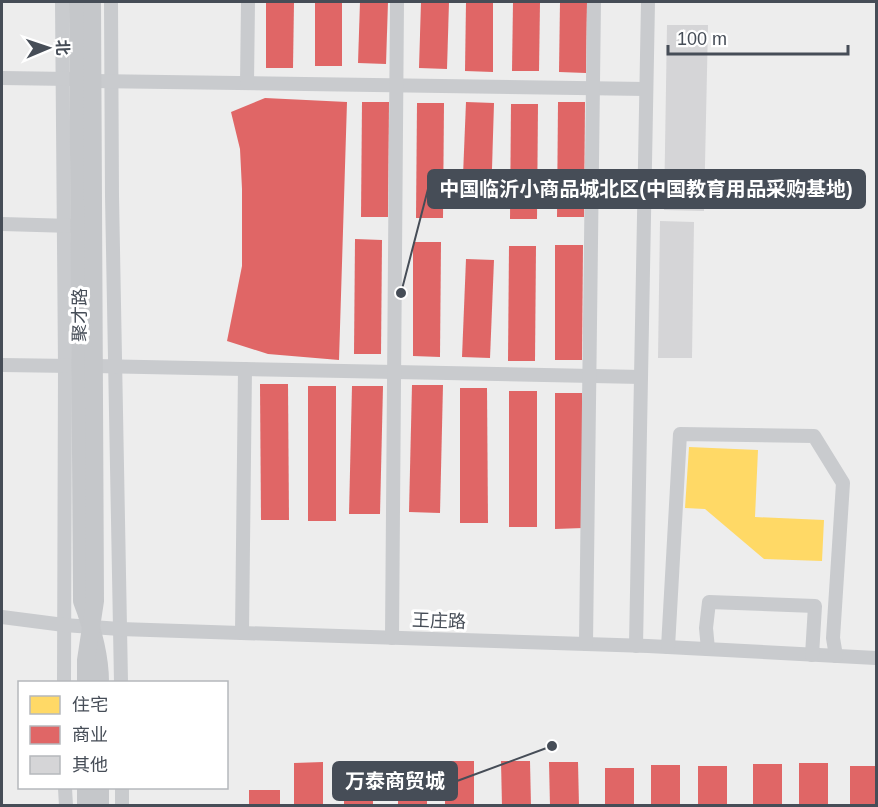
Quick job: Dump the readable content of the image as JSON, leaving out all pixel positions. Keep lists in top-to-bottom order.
{
  "streets": {
    "main road": ["聚才路"],
    "street": ["王庄路"]
  },
  "crossings": [
    ["聚才路", "王庄路"]
  ],
  "places": ["中国临沂小商品城北区(中国教育用品采购基地)", "万泰商贸城"],
  "legend": ["住宅", "商业", "其他"],
  "scale_bar": "100 m",
  "north": "right"
}
